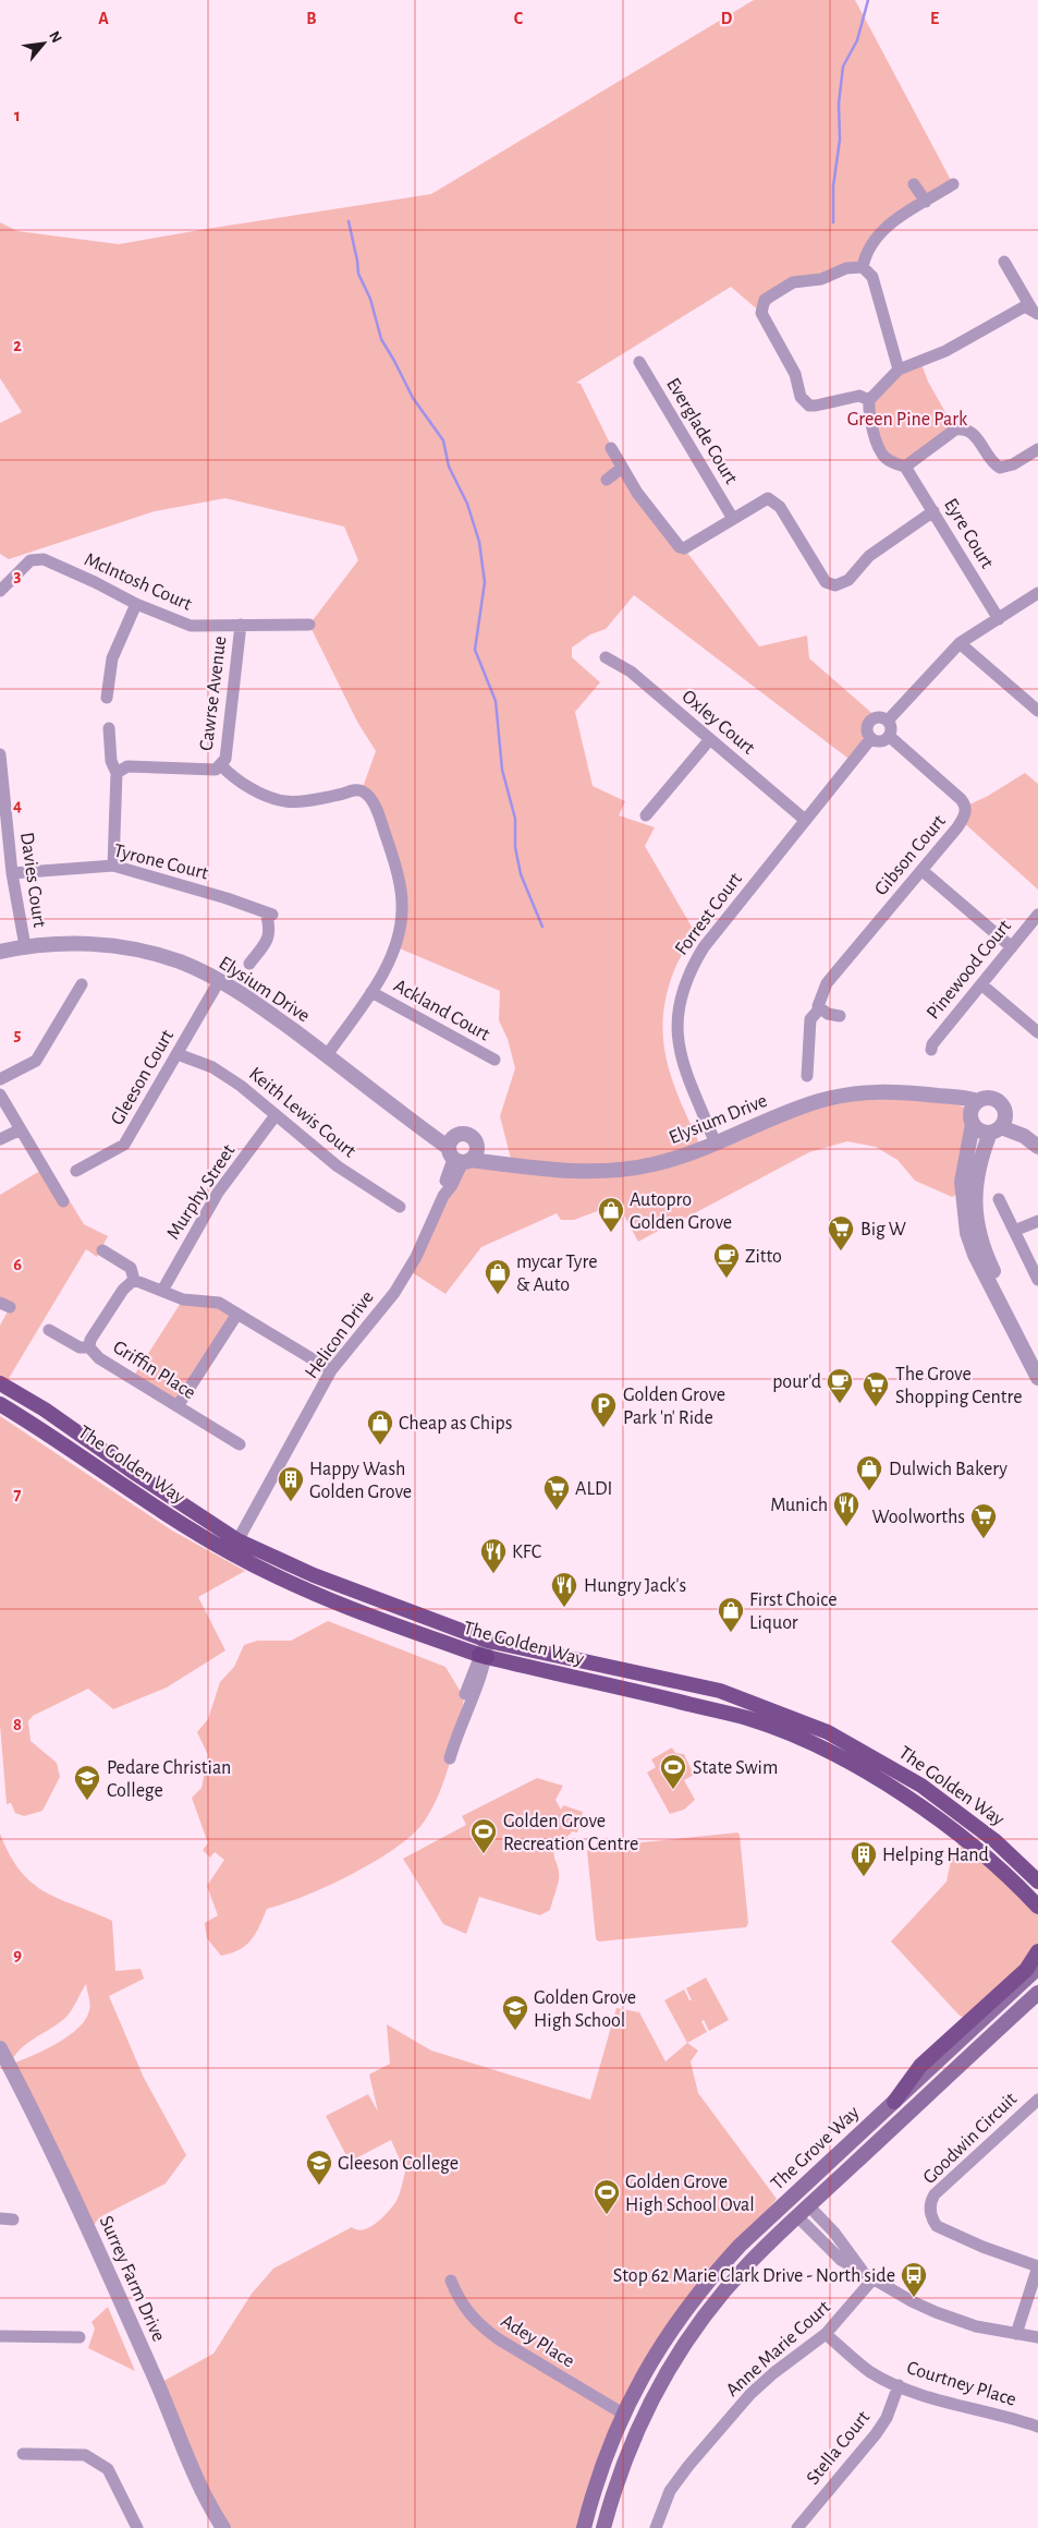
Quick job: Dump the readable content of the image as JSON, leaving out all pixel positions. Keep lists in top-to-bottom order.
{
  "streets": {
    "main road": ["The Golden Way", "The Grove Way"],
    "street": [
      "Everglade Court",
      "Eyre Court",
      "McIntosh Court",
      "Cawrse Avenue",
      "Oxley Court",
      "Gibson Court",
      "Tyrone Court",
      "Davies Court",
      "Forrest Court",
      "Pinewood Court",
      "Elysium Drive",
      "Ackland Court",
      "Gleeson Court",
      "Keith Lewis Court",
      "Murphy Street",
      "Helicon Drive",
      "Griffin Place",
      "Goodwin Circuit",
      "Surrey Farm Drive",
      "Adey Place",
      "Anne Marie Court",
      "Courtney Place",
      "Stella Court"
    ]
  },
  "crossings": [
    ["McIntosh Court", "Cawrse Avenue"],
    ["Oxley Court", "Forrest Court"],
    ["Gibson Court", "Forrest Court"],
    ["Tyrone Court", "Davies Court"],
    ["Davies Court", "Elysium Drive"],
    ["Forrest Court", "Elysium Drive"],
    ["Elysium Drive", "Gleeson Court"],
    ["Elysium Drive", "Helicon Drive"],
    ["Gleeson Court", "Keith Lewis Court"],
    ["Keith Lewis Court", "Murphy Street"],
    ["Helicon Drive", "The Golden Way"],
    ["The Grove Way", "Adey Place"],
    ["Anne Marie Court", "Courtney Place"],
    ["Courtney Place", "Stella Court"]
  ],
  "parks": ["Green Pine Park"],
  "places": {
    "shop": [
      "Autopro Golden Grove",
      "mycar Tyre & Auto",
      "Cheap as Chips",
      "Dulwich Bakery",
      "First Choice Liquor"
    ],
    "supermarket": [
      "Big W",
      "The Grove Shopping Centre",
      "ALDI",
      "Woolworths"
    ],
    "cafe": ["Zitto", "pour'd"],
    "parking": ["Golden Grove Park 'n' Ride"],
    "building": ["Happy Wash Golden Grove", "Helping Hand"],
    "restaurant": ["Munich", "KFC", "Hungry Jack's"],
    "sports": ["State Swim", "Golden Grove Recreation Centre", "Golden Grove High School Oval"],
    "school or university": ["Pedare Christian College", "Golden Grove High School", "Gleeson College"],
    "bus stop": ["Stop 62 Marie Clark Drive - North side"]
  },
  "north": "top right",
  "grid": {
    "columns": [
      "A",
      "B",
      "C",
      "D",
      "E"
    ],
    "rows": [
      "1",
      "2",
      "3",
      "4",
      "5",
      "6",
      "7",
      "8",
      "9"
    ]
  }
}
